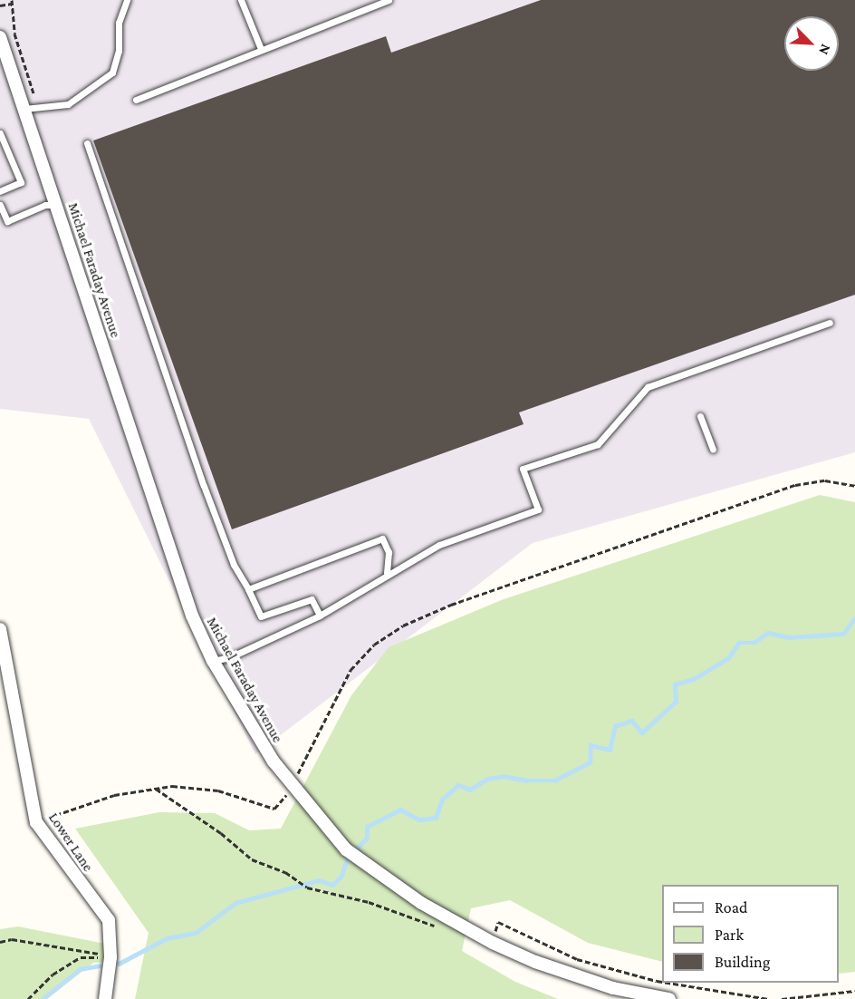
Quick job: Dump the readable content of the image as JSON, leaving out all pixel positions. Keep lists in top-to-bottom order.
{
  "streets": {
    "street": ["Michael Faraday Avenue", "Lower Lane"]
  },
  "legend": ["Road", "Park", "Building"],
  "north": "bottom right"
}
